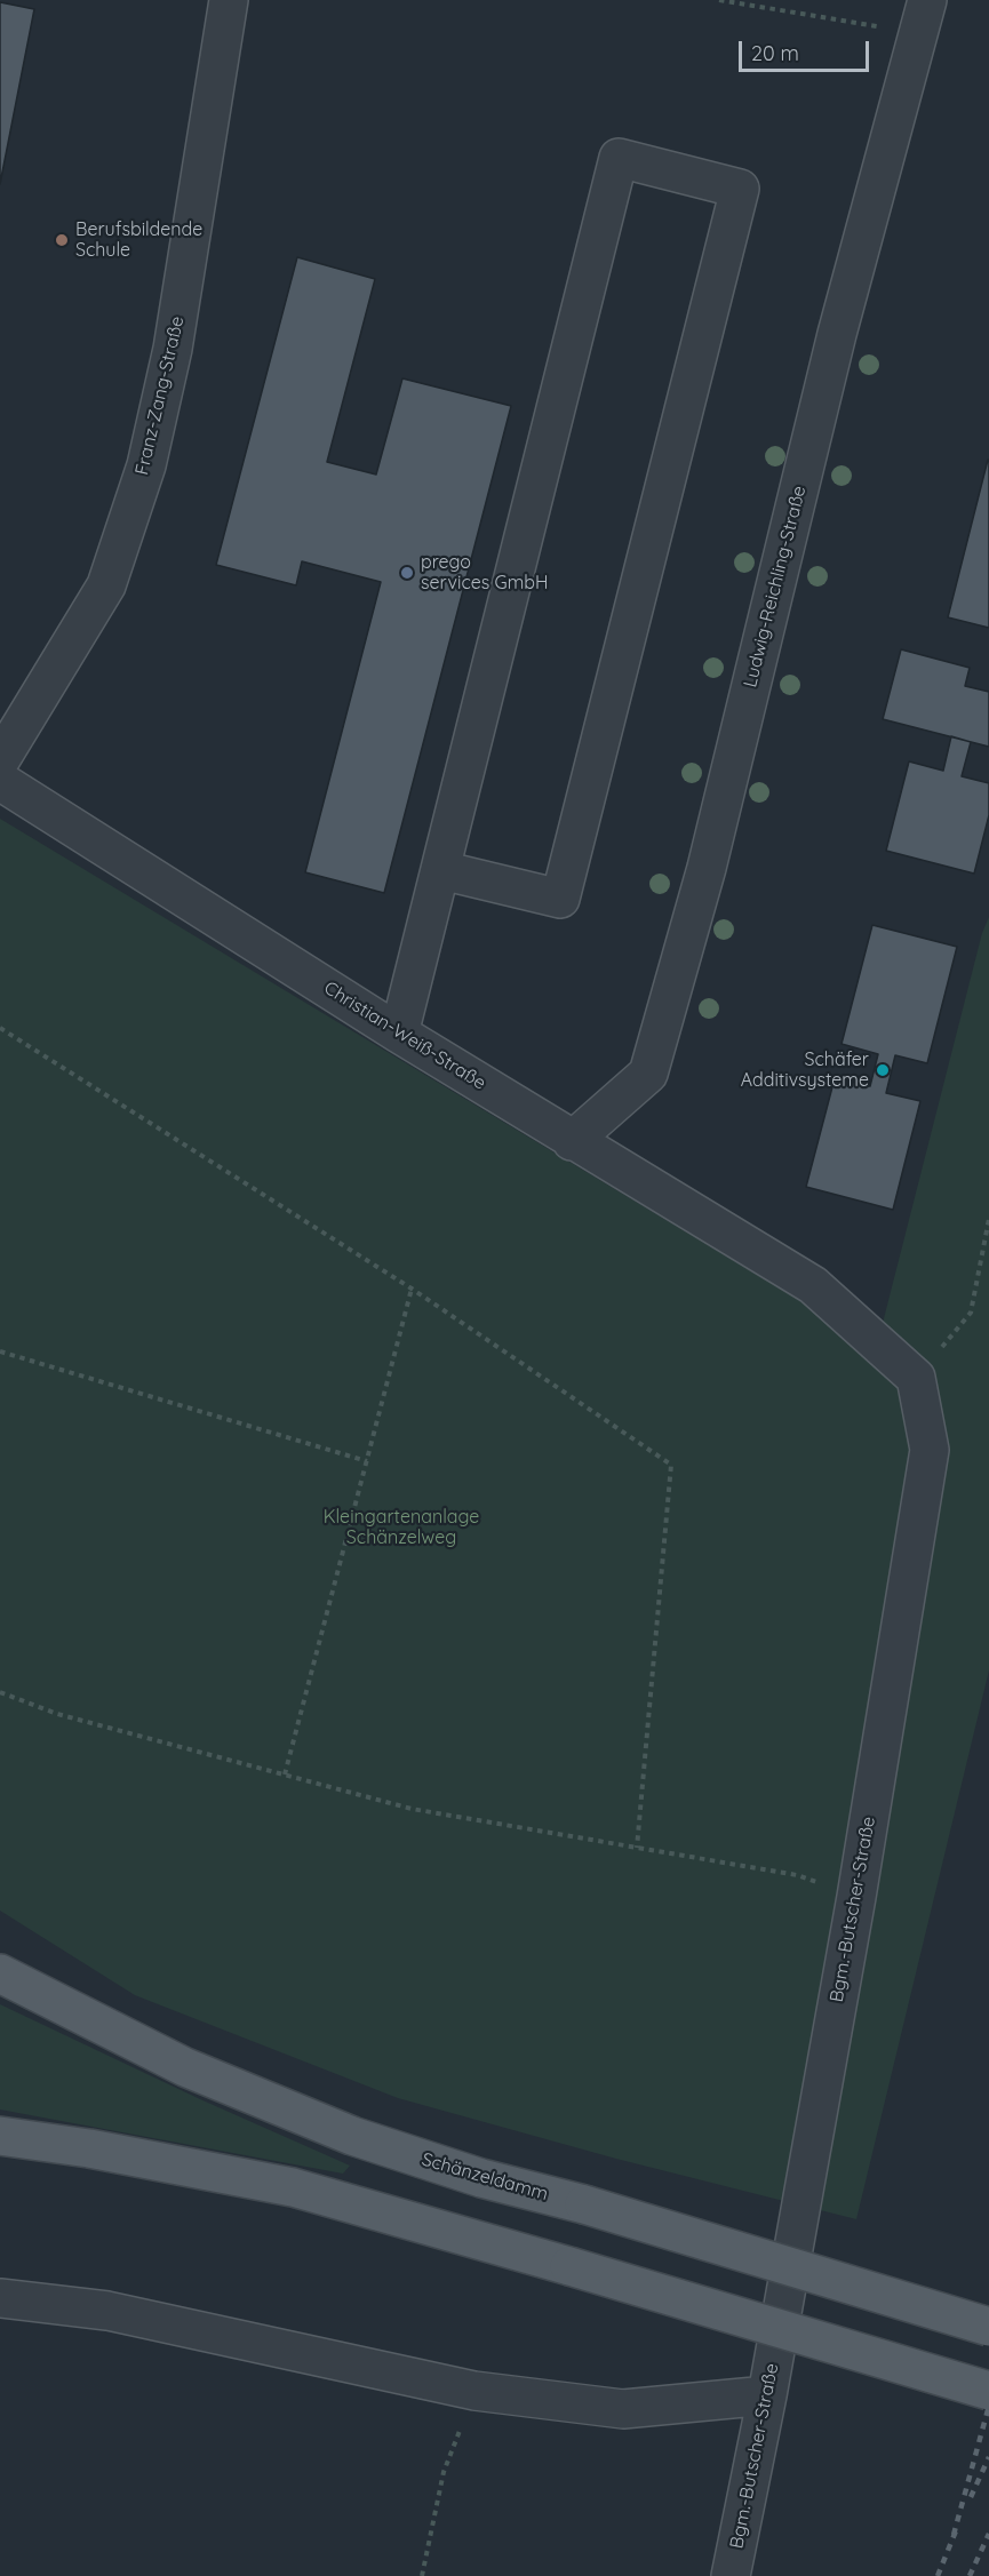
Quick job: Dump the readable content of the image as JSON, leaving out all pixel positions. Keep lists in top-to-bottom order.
{
  "streets": {
    "main road": ["Schänzeldamm"],
    "street": [
      "Franz-Zang-Straße",
      "Ludwig-Reichling-Straße",
      "Christian-Weiß-Straße",
      "Bgm.-Butscher-Straße"
    ]
  },
  "crossings": [
    ["Ludwig-Reichling-Straße", "Christian-Weiß-Straße"],
    ["Christian-Weiß-Straße", "Bgm.-Butscher-Straße"]
  ],
  "parks": ["Kleingartenanlage Schänzelweg"],
  "places": ["Berufsbildende Schule", "prego services GmbH", "Schäfer Additivsysteme"],
  "scale_bar": "20 m"
}
